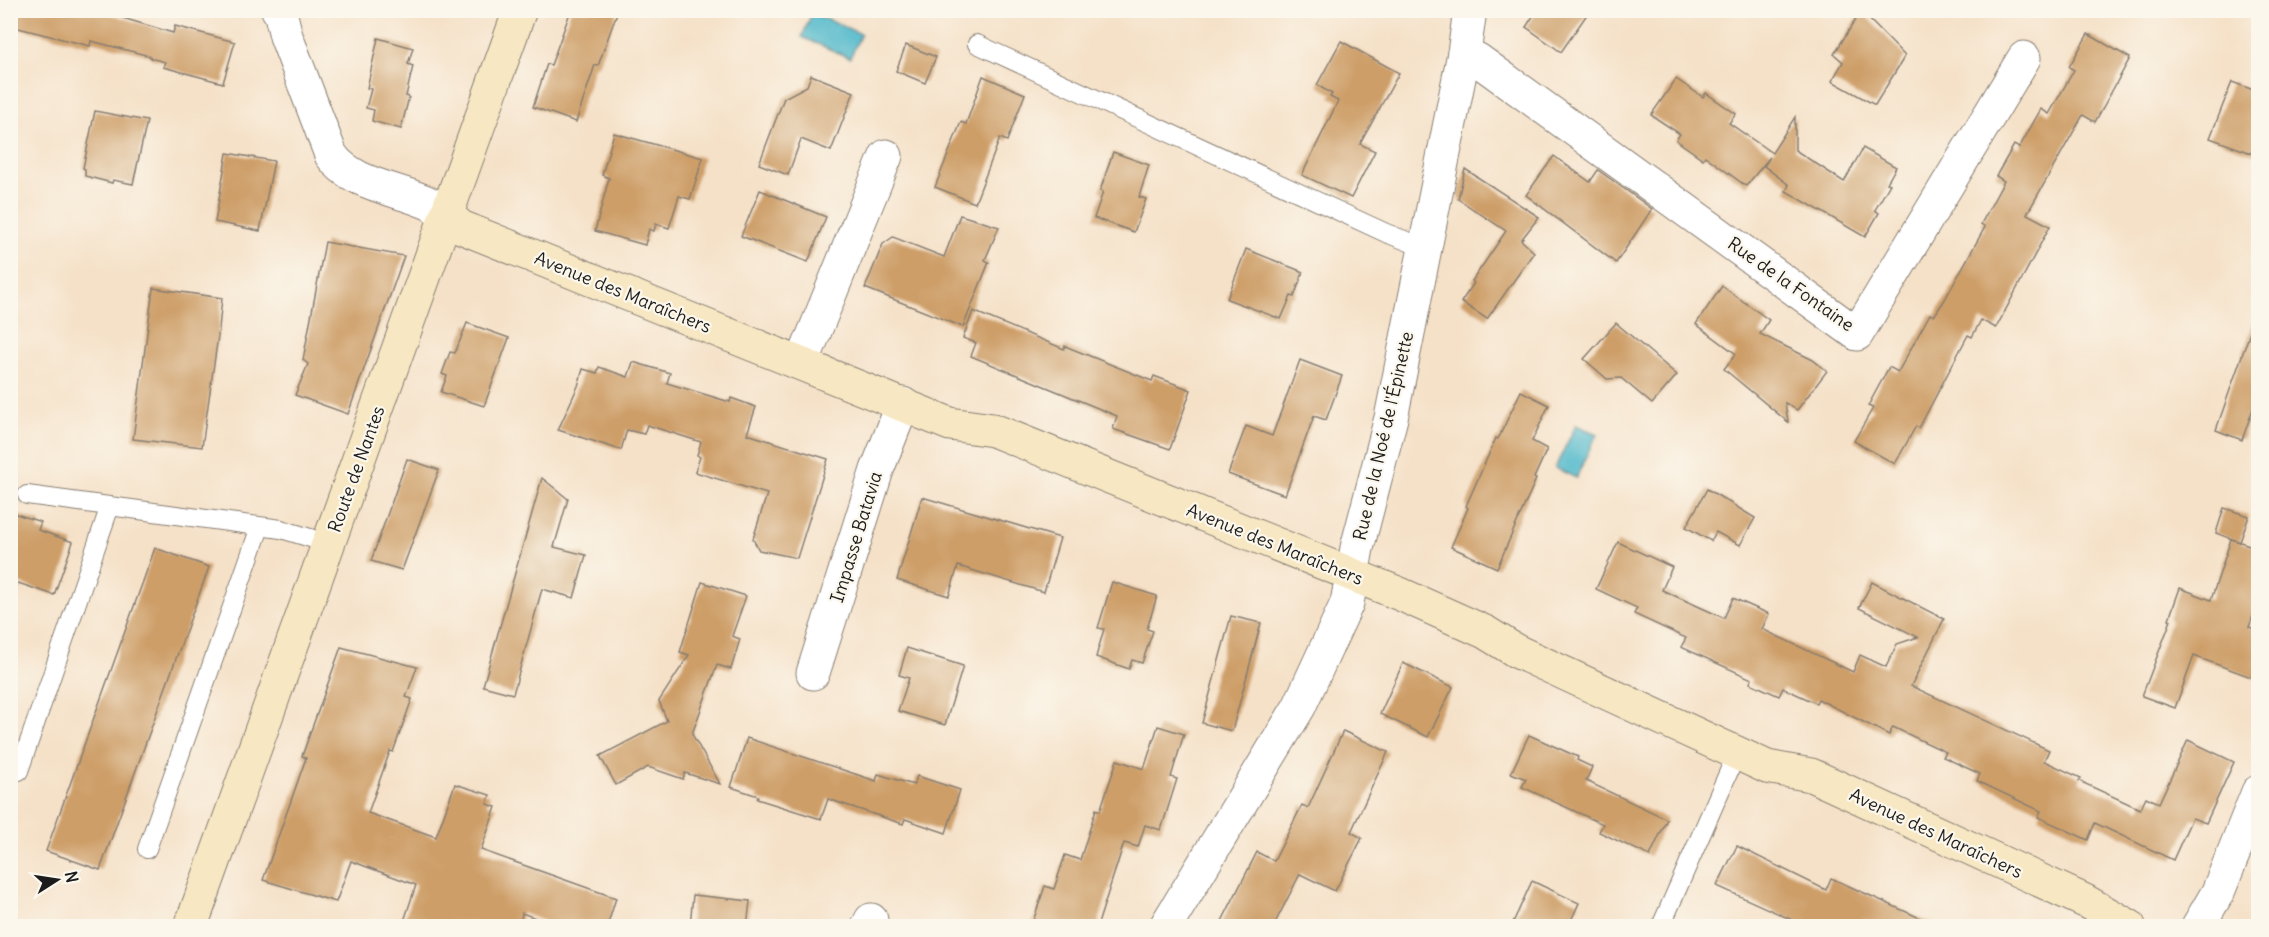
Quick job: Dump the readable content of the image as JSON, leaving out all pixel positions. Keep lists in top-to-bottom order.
{
  "streets": {
    "main road": ["Avenue des Maraîchers", "Route de Nantes"],
    "street": ["Rue de la Fontaine", "Rue de la Noé de l'Épinette", "Impasse Batavia"]
  },
  "crossings": [
    ["Rue de la Fontaine", "Rue de la Noé de l'Épinette"],
    ["Avenue des Maraîchers", "Rue de la Noé de l'Épinette"],
    ["Avenue des Maraîchers", "Route de Nantes"],
    ["Avenue des Maraîchers", "Impasse Batavia"]
  ],
  "north": "right"
}
